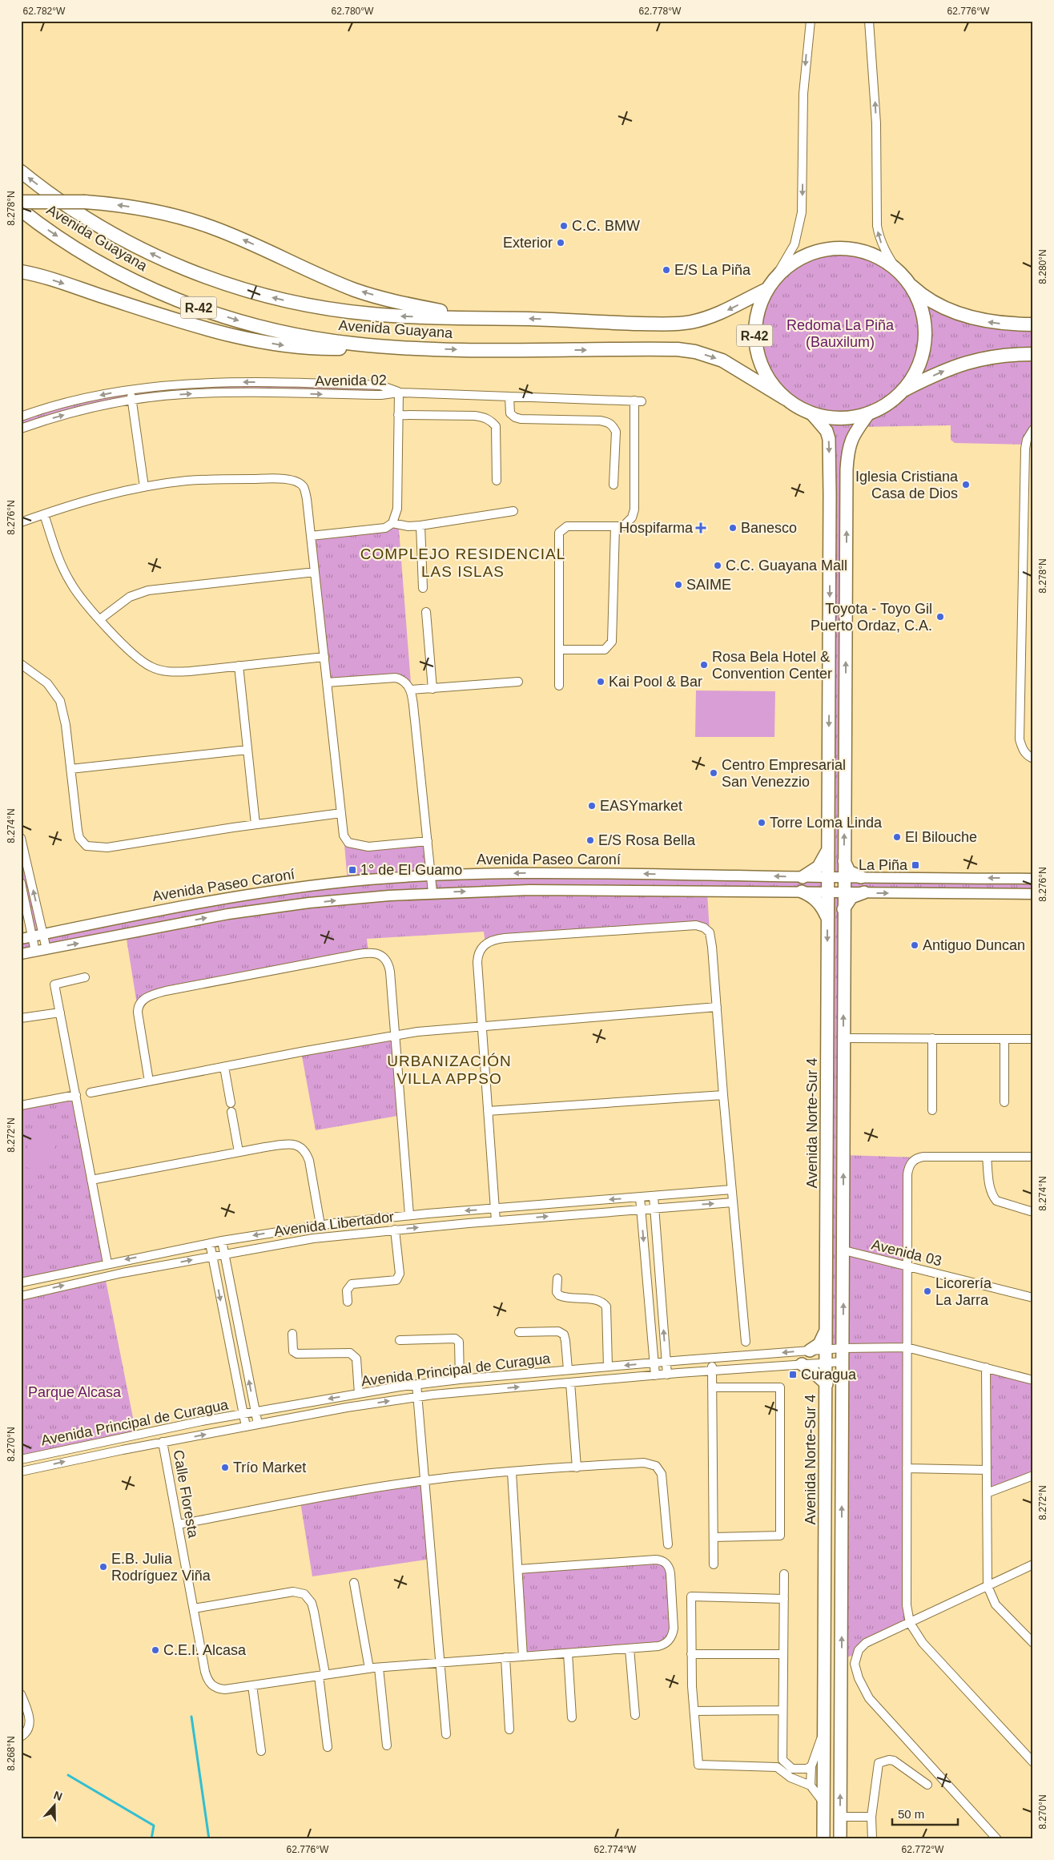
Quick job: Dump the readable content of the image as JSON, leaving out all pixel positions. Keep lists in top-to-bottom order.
{
  "streets": {
    "main road": ["Avenida Guayana", "R-42", "Avenida Norte-Sur 4"],
    "street": [
      "Avenida 02",
      "Avenida Paseo Caroní",
      "Avenida Libertador",
      "Avenida 03",
      "Avenida Principal de Curagua",
      "Calle Floresta"
    ]
  },
  "crossings": [
    ["Avenida Guayana", "R-42"],
    ["R-42", "Avenida Norte-Sur 4"],
    ["Avenida Paseo Caroní", "Avenida Norte-Sur 4"],
    ["Avenida Norte-Sur 4", "Avenida Principal de Curagua"],
    ["Avenida Principal de Curagua", "Calle Floresta"]
  ],
  "districts": ["COMPLEJO RESIDENCIAL LAS ISLAS", "URBANIZACIÓN VILLA APPSO"],
  "parks": ["Redoma La Piña (Bauxilum)", "Parque Alcasa"],
  "places": {
    "other": [
      "C.C. BMW",
      "Exterior",
      "E/S La Piña",
      "Iglesia Cristiana Casa de Dios",
      "Banesco",
      "C.C. Guayana Mall",
      "SAIME",
      "Toyota - Toyo Gil Puerto Ordaz, C.A.",
      "Rosa Bela Hotel & Convention Center",
      "Kai Pool & Bar",
      "Centro Empresarial San Venezzio",
      "EASYmarket",
      "Torre Loma Linda",
      "El Bilouche",
      "E/S Rosa Bella",
      "Antiguo Duncan",
      "Licorería La Jarra",
      "Trío Market",
      "E.B. Julia Rodríguez Viña",
      "C.E.I. Alcasa"
    ],
    "health": ["Hospifarma"],
    "transit": ["La Piña", "1° de El Guamo", "Curagua"]
  },
  "scale_bar": "50 m",
  "north": "top",
  "coordinates": [
    "62.782°W",
    "62.780°W",
    "62.778°W",
    "62.776°W",
    "8.278°N",
    "8.280°N",
    "8.276°N",
    "8.274°N",
    "8.272°N",
    "8.270°N",
    "8.268°N",
    "62.774°W",
    "62.772°W"
  ]
}
